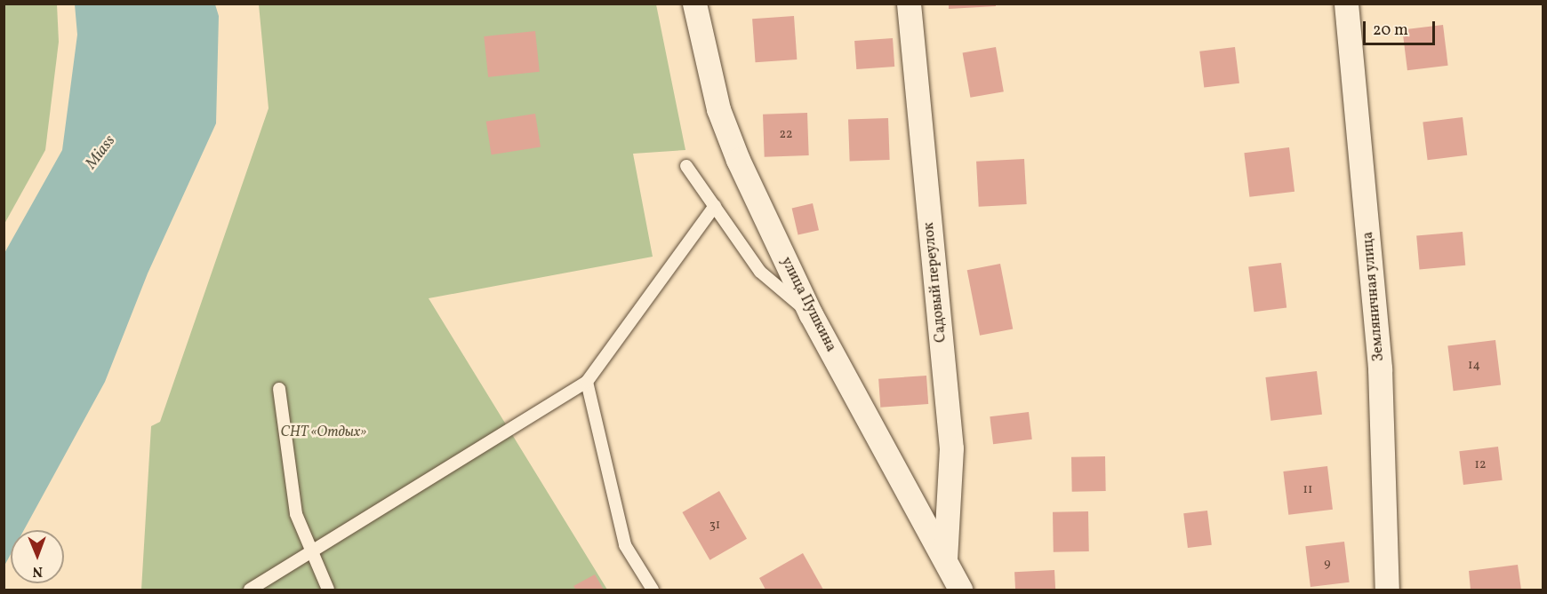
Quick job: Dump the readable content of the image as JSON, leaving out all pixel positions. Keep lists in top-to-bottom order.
{
  "streets": {
    "street": ["Садовый переулок", "Земляничная улица", "улица Пушкина"]
  },
  "crossings": [
    ["Садовый переулок", "улица Пушкина"]
  ],
  "water": ["Miass"],
  "parks": ["СНТ «Отдых»"],
  "house_numbers": [
    "22",
    "14",
    "12",
    "11",
    "31",
    "9"
  ],
  "scale_bar": "20 m",
  "north": "bottom"
}
